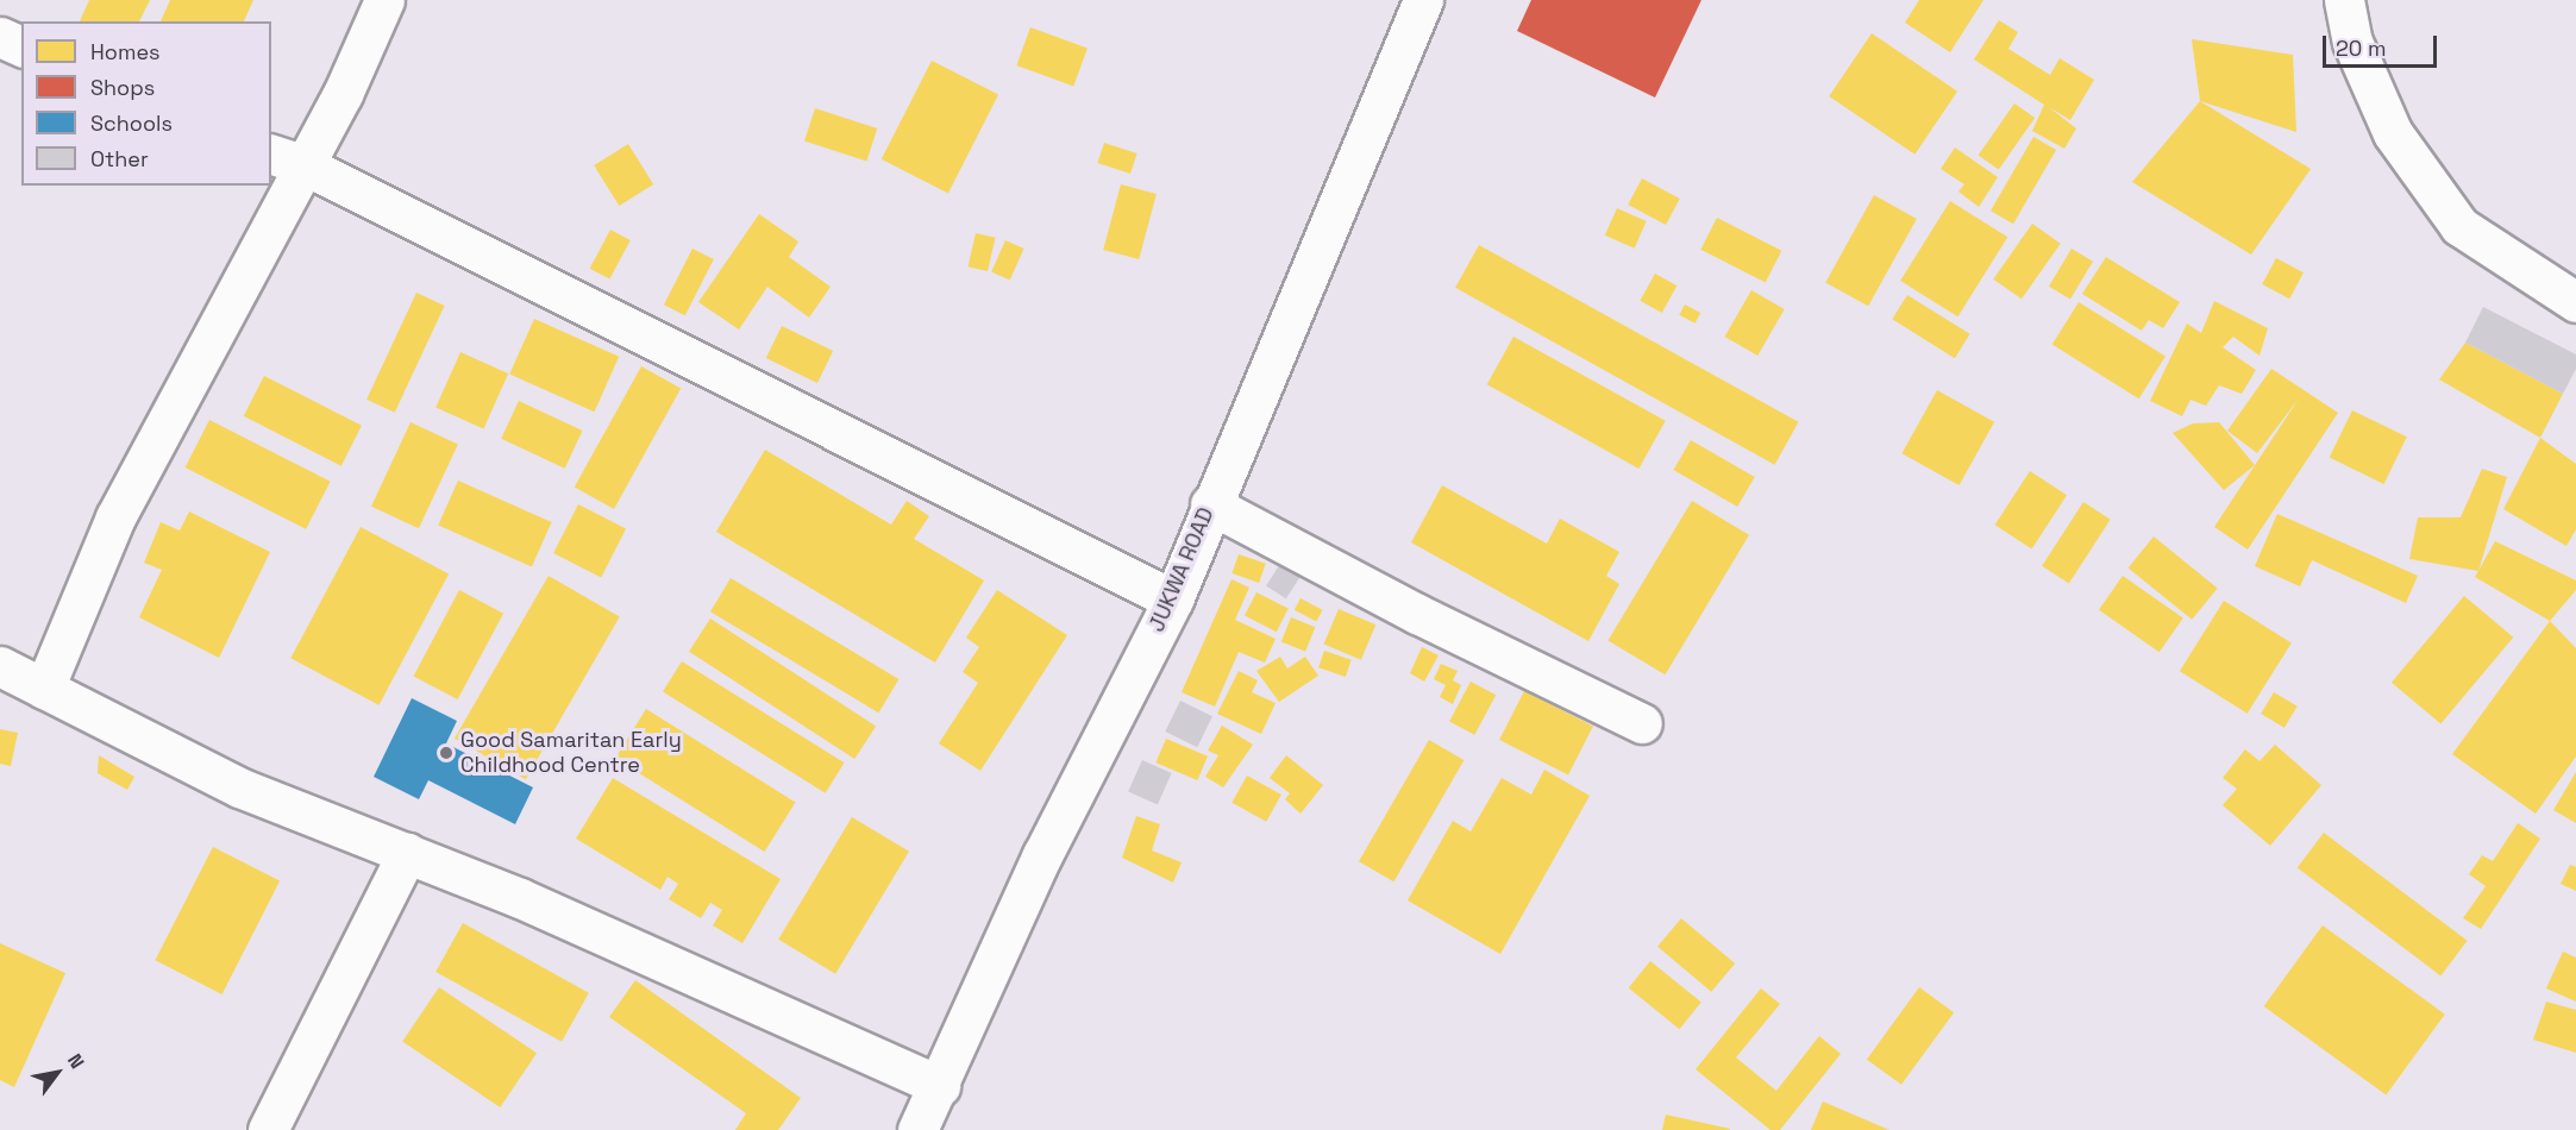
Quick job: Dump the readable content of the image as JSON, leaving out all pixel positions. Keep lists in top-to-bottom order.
{
  "streets": {
    "street": ["JUKWA ROAD"]
  },
  "places": ["Good Samaritan Early Childhood Centre"],
  "legend": [
    "Homes",
    "Shops",
    "Schools",
    "Other"
  ],
  "scale_bar": "20 m",
  "north": "top right"
}
